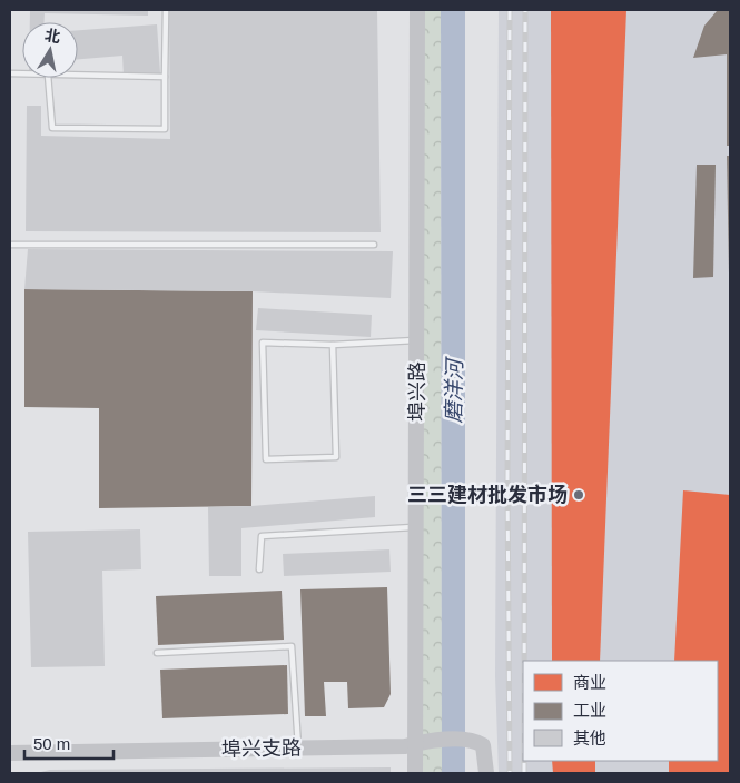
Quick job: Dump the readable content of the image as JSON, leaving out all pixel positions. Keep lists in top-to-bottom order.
{
  "streets": {
    "street": ["埠兴路", "埠兴支路"]
  },
  "crossings": [
    ["埠兴路", "埠兴支路"]
  ],
  "water": ["磨洋河"],
  "places": ["三三建材批发市场"],
  "legend": ["商业", "工业", "其他"],
  "scale_bar": "50 m",
  "north": "top"
}
